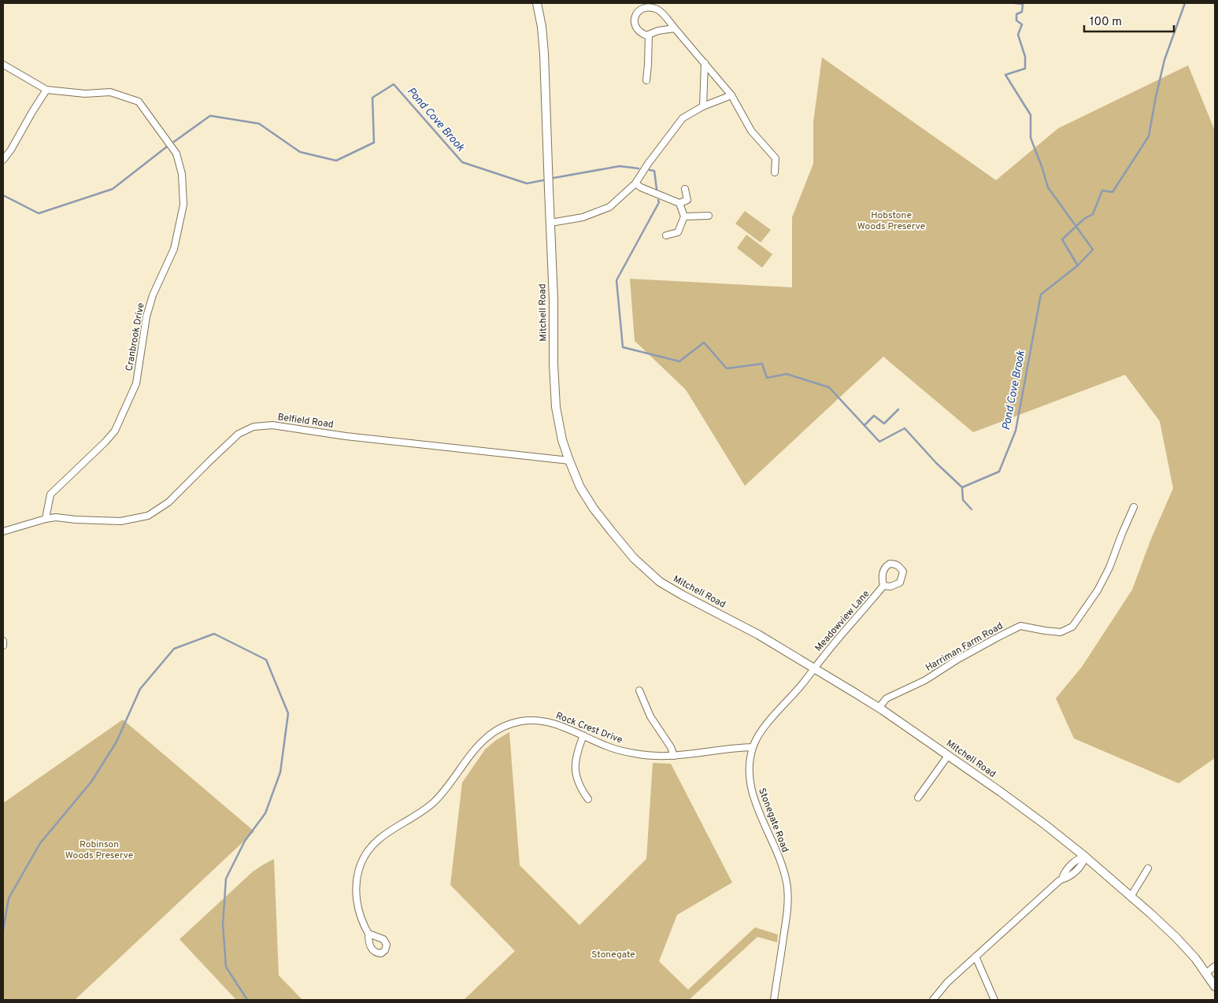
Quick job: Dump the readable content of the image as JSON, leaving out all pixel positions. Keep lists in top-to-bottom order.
{
  "streets": {
    "street": [
      "Mitchell Road",
      "Cranbrook Drive",
      "Belfield Road",
      "Meadowview Lane",
      "Harriman Farm Road",
      "Rock Crest Drive",
      "Stonegate Road"
    ]
  },
  "crossings": [
    ["Mitchell Road", "Belfield Road"],
    ["Mitchell Road", "Meadowview Lane"],
    ["Mitchell Road", "Harriman Farm Road"],
    ["Mitchell Road", "Stonegate Road"],
    ["Cranbrook Drive", "Belfield Road"],
    ["Meadowview Lane", "Stonegate Road"],
    ["Rock Crest Drive", "Stonegate Road"]
  ],
  "water": ["Pond Cove Brook"],
  "parks": ["Hobstone Woods Preserve", "Robinson Woods Preserve", "Stonegate"],
  "scale_bar": "100 m"
}
